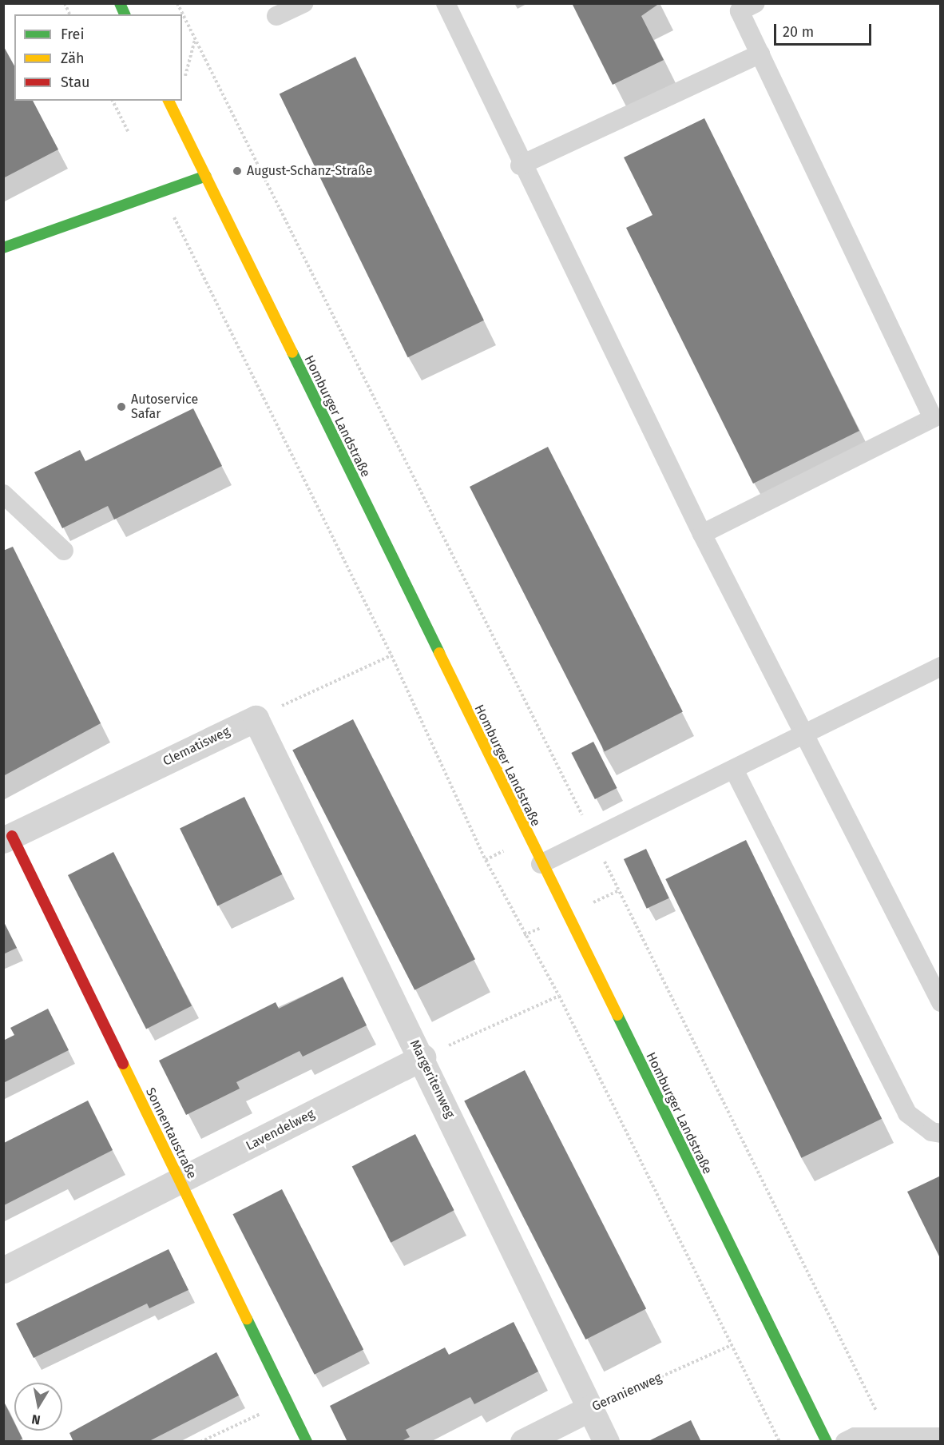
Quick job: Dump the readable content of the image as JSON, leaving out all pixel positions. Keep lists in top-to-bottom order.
{
  "streets": {
    "street": [
      "Homburger Landstraße",
      "Clematisweg",
      "Margeritenweg",
      "Lavendelweg",
      "Sonnentaustraße",
      "Geranienweg"
    ]
  },
  "crossings": [
    ["Clematisweg", "Margeritenweg"],
    ["Clematisweg", "Sonnentaustraße"],
    ["Margeritenweg", "Lavendelweg"],
    ["Margeritenweg", "Geranienweg"],
    ["Lavendelweg", "Sonnentaustraße"]
  ],
  "places": ["August-Schanz-Straße", "Autoservice Safar"],
  "legend": ["Frei", "Zäh", "Stau"],
  "scale_bar": "20 m",
  "north": "bottom"
}
